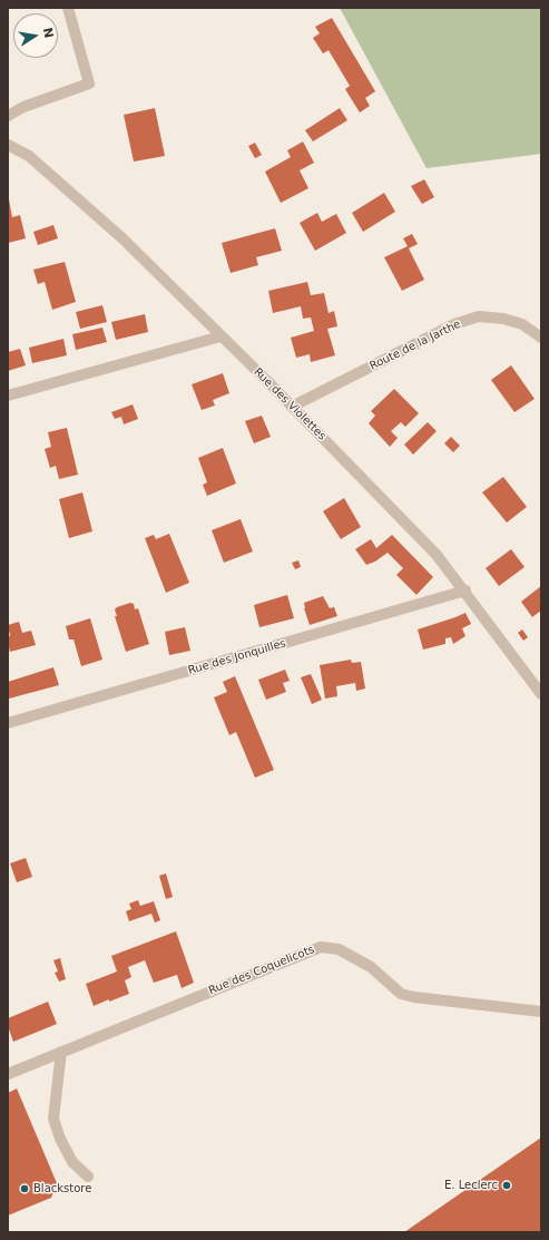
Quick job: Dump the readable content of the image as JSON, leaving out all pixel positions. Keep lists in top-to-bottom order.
{
  "streets": {
    "street": [
      "Route de la Jarthe",
      "Rue des Violettes",
      "Rue des Jonquilles",
      "Rue des Coquelicots"
    ]
  },
  "crossings": [
    ["Route de la Jarthe", "Rue des Violettes"],
    ["Rue des Violettes", "Rue des Jonquilles"]
  ],
  "places": ["E. Leclerc", "Blackstore"],
  "north": "right"
}
